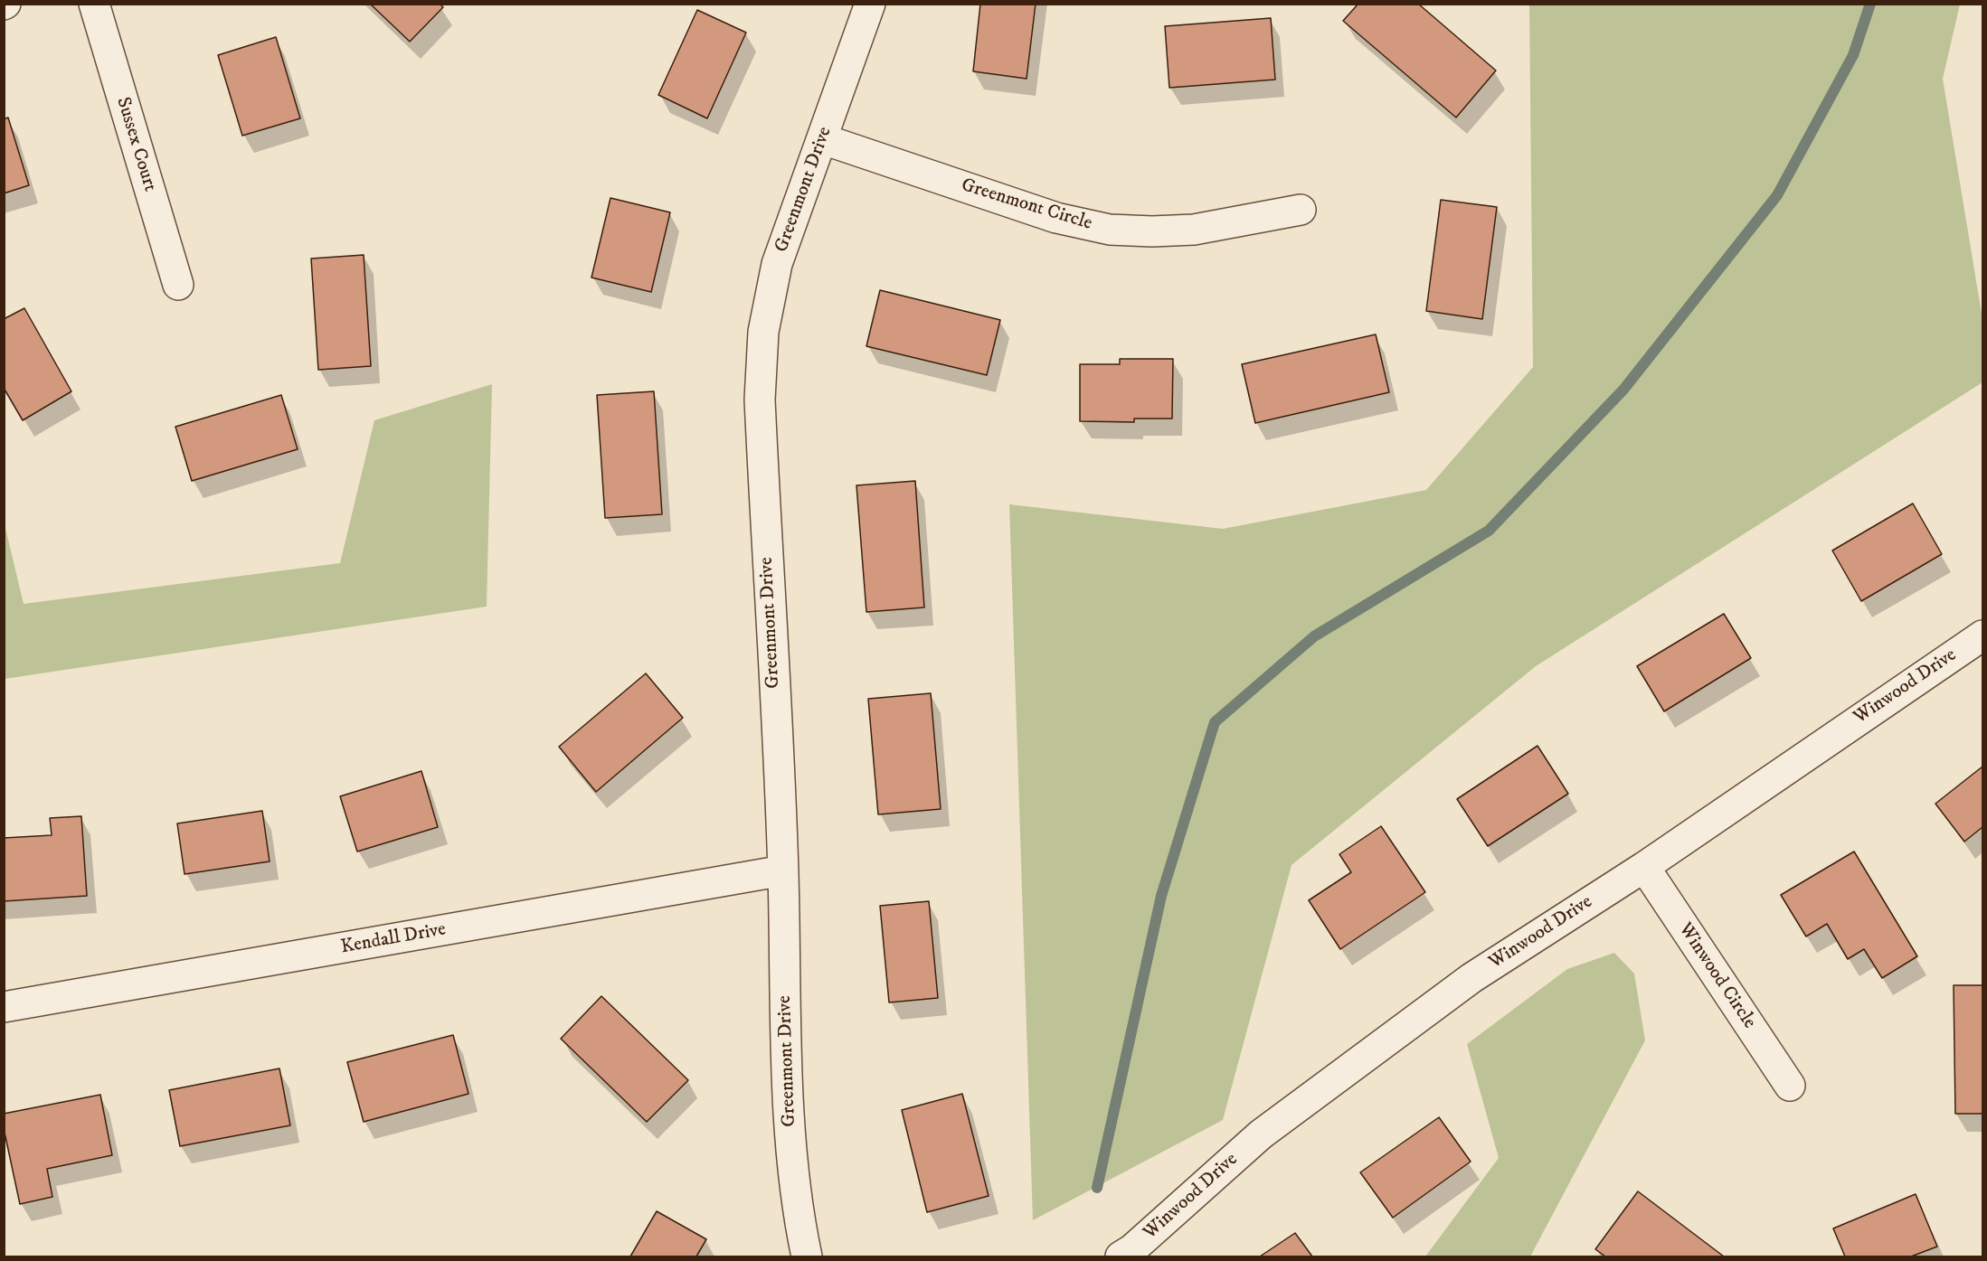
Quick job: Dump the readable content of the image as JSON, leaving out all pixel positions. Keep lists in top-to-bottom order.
{
  "streets": {
    "street": [
      "Sussex Court",
      "Greenmont Drive",
      "Greenmont Circle",
      "Winwood Drive",
      "Kendall Drive",
      "Winwood Circle"
    ]
  },
  "crossings": [
    ["Greenmont Drive", "Greenmont Circle"],
    ["Greenmont Drive", "Kendall Drive"],
    ["Winwood Drive", "Winwood Circle"]
  ]
}
